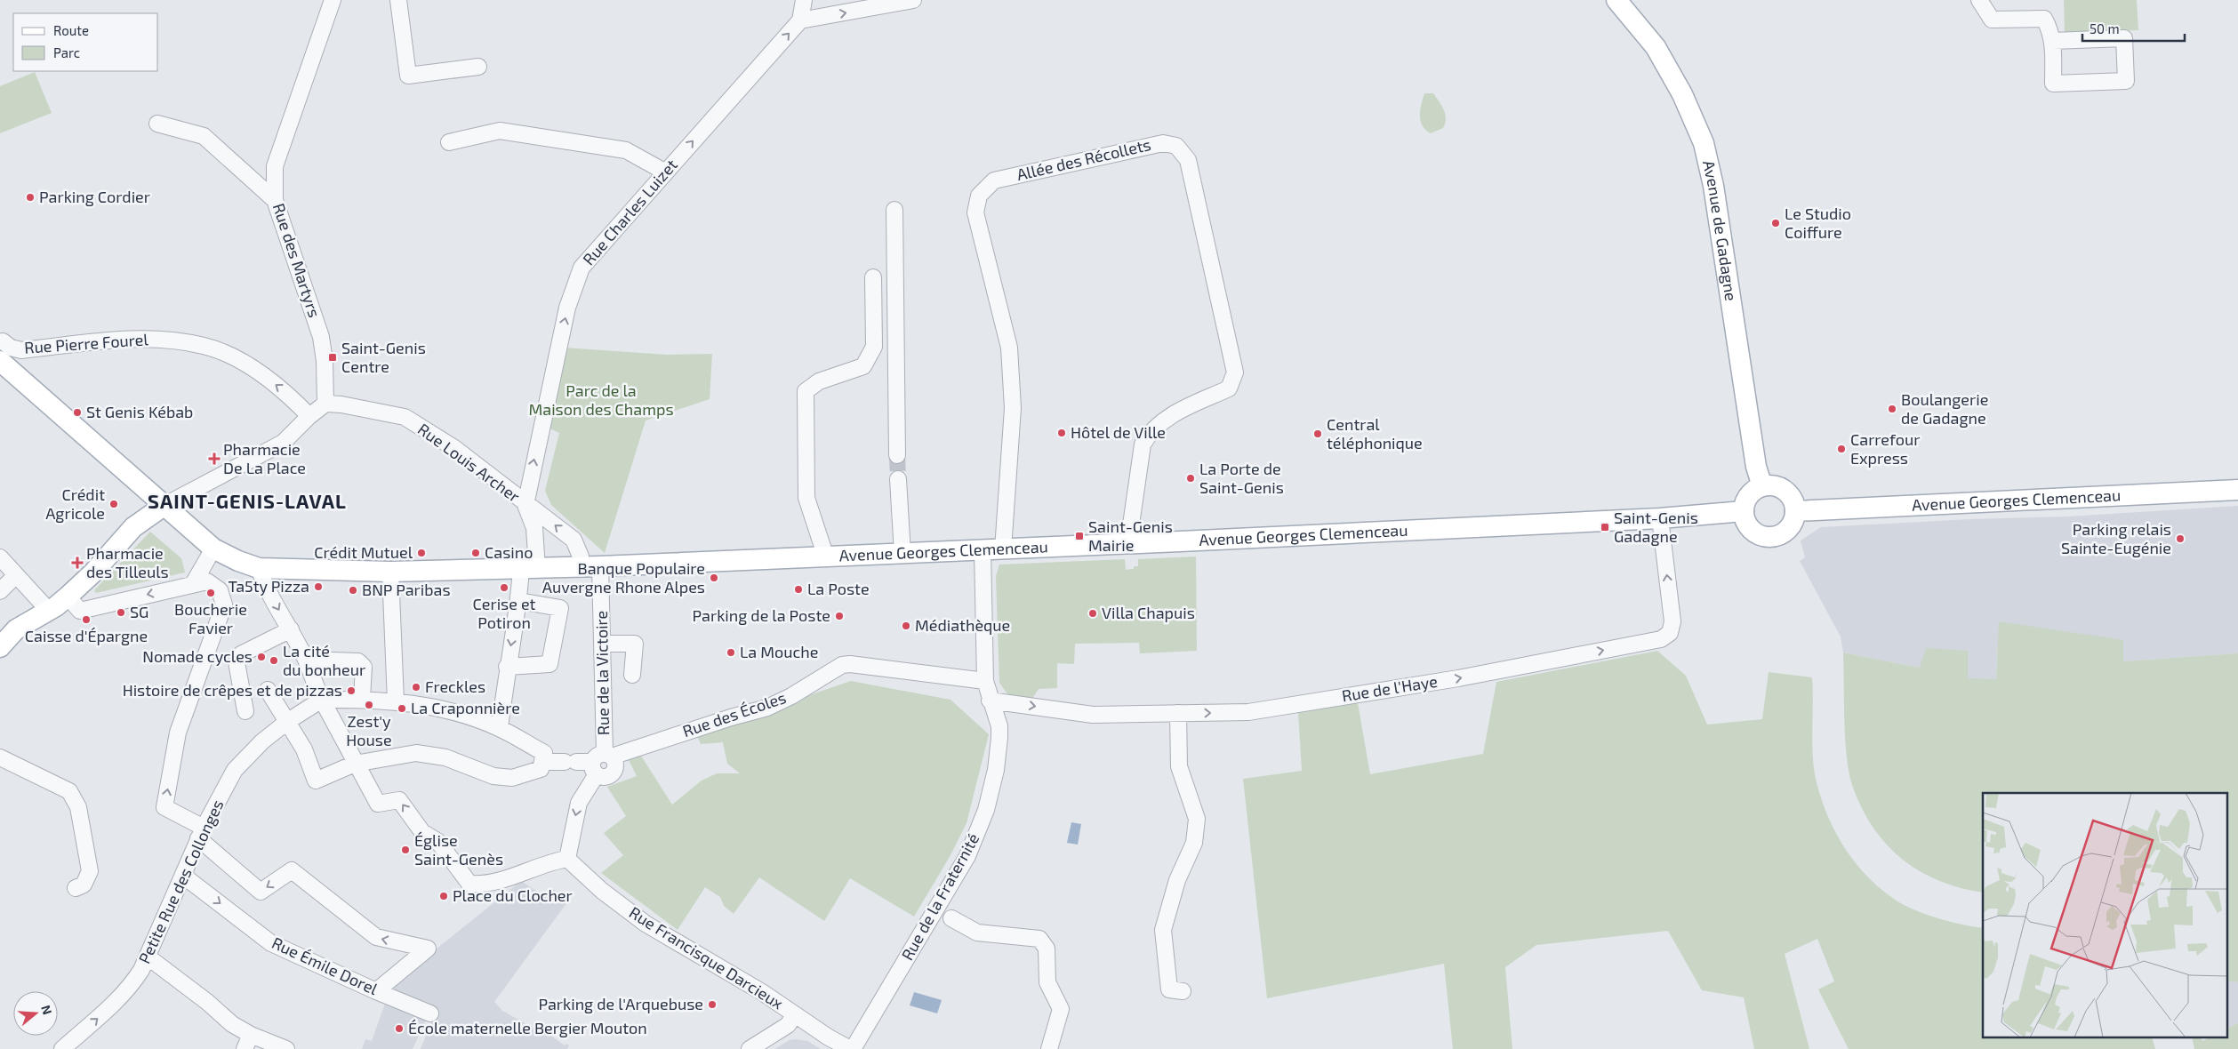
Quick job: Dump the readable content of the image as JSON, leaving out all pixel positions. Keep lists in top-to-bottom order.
{
  "streets": {
    "main road": ["Avenue de Gadagne", "Avenue Georges Clemenceau"],
    "street": [
      "Allée des Récollets",
      "Rue Charles Luizet",
      "Rue des Martyrs",
      "Rue Pierre Fourel",
      "Rue Louis Archer",
      "Rue de la Victoire",
      "Rue de l'Haye",
      "Rue des Écoles",
      "Petite Rue des Collonges",
      "Rue de la Fraternité",
      "Rue Francisque Darcieux",
      "Rue Émile Dorel"
    ]
  },
  "crossings": [
    ["Allée des Récollets", "Avenue Georges Clemenceau"],
    ["Rue Charles Luizet", "Rue Louis Archer"],
    ["Avenue de Gadagne", "Avenue Georges Clemenceau"],
    ["Rue des Martyrs", "Rue Louis Archer"],
    ["Rue Pierre Fourel", "Avenue Georges Clemenceau"],
    ["Rue Louis Archer", "Avenue Georges Clemenceau"],
    ["Rue Louis Archer", "Rue de la Victoire"],
    ["Avenue Georges Clemenceau", "Rue de la Victoire"],
    ["Avenue Georges Clemenceau", "Rue de l'Haye"],
    ["Avenue Georges Clemenceau", "Rue de la Fraternité"],
    ["Rue de la Victoire", "Rue des Écoles"],
    ["Rue de l'Haye", "Rue de la Fraternité"],
    ["Rue des Écoles", "Petite Rue des Collonges"],
    ["Rue des Écoles", "Rue de la Fraternité"],
    ["Petite Rue des Collonges", "Rue Émile Dorel"],
    ["Rue de la Fraternité", "Rue Francisque Darcieux"]
  ],
  "one_way": ["Rue Charles Luizet", "Rue Pierre Fourel", "Rue de l'Haye"],
  "districts": ["SAINT-GENIS-LAVAL"],
  "parks": ["Parc de la Maison des Champs"],
  "places": {
    "other": [
      "Parking Cordier",
      "Le Studio Coiffure",
      "Boulangerie de Gadagne",
      "St Genis Kébab",
      "Hôtel de Ville",
      "Central téléphonique",
      "Carrefour Express",
      "La Porte de Saint-Genis",
      "Crédit Agricole",
      "Parking relais Sainte-Eugénie",
      "Crédit Mutuel",
      "Casino",
      "Banque Populaire Auvergne Rhone Alpes",
      "Ta5ty Pizza",
      "Cerise et Potiron",
      "La Poste",
      "BNP Paribas",
      "Boucherie Favier",
      "SG",
      "Villa Chapuis",
      "Parking de la Poste",
      "Caisse d'Épargne",
      "Médiathèque",
      "La Mouche",
      "Nomade cycles",
      "La cité du bonheur",
      "Freckles",
      "Histoire de crêpes et de pizzas",
      "Zest'y House",
      "La Craponnière",
      "Église Saint-Genès",
      "Place du Clocher",
      "Parking de l'Arquebuse",
      "École maternelle Bergier Mouton"
    ],
    "transit": ["Saint-Genis Centre", "Saint-Genis Gadagne", "Saint-Genis Mairie"],
    "health": ["Pharmacie De La Place", "Pharmacie des Tilleuls"]
  },
  "legend": ["Route", "Parc"],
  "scale_bar": "50 m",
  "north": "right"
}
